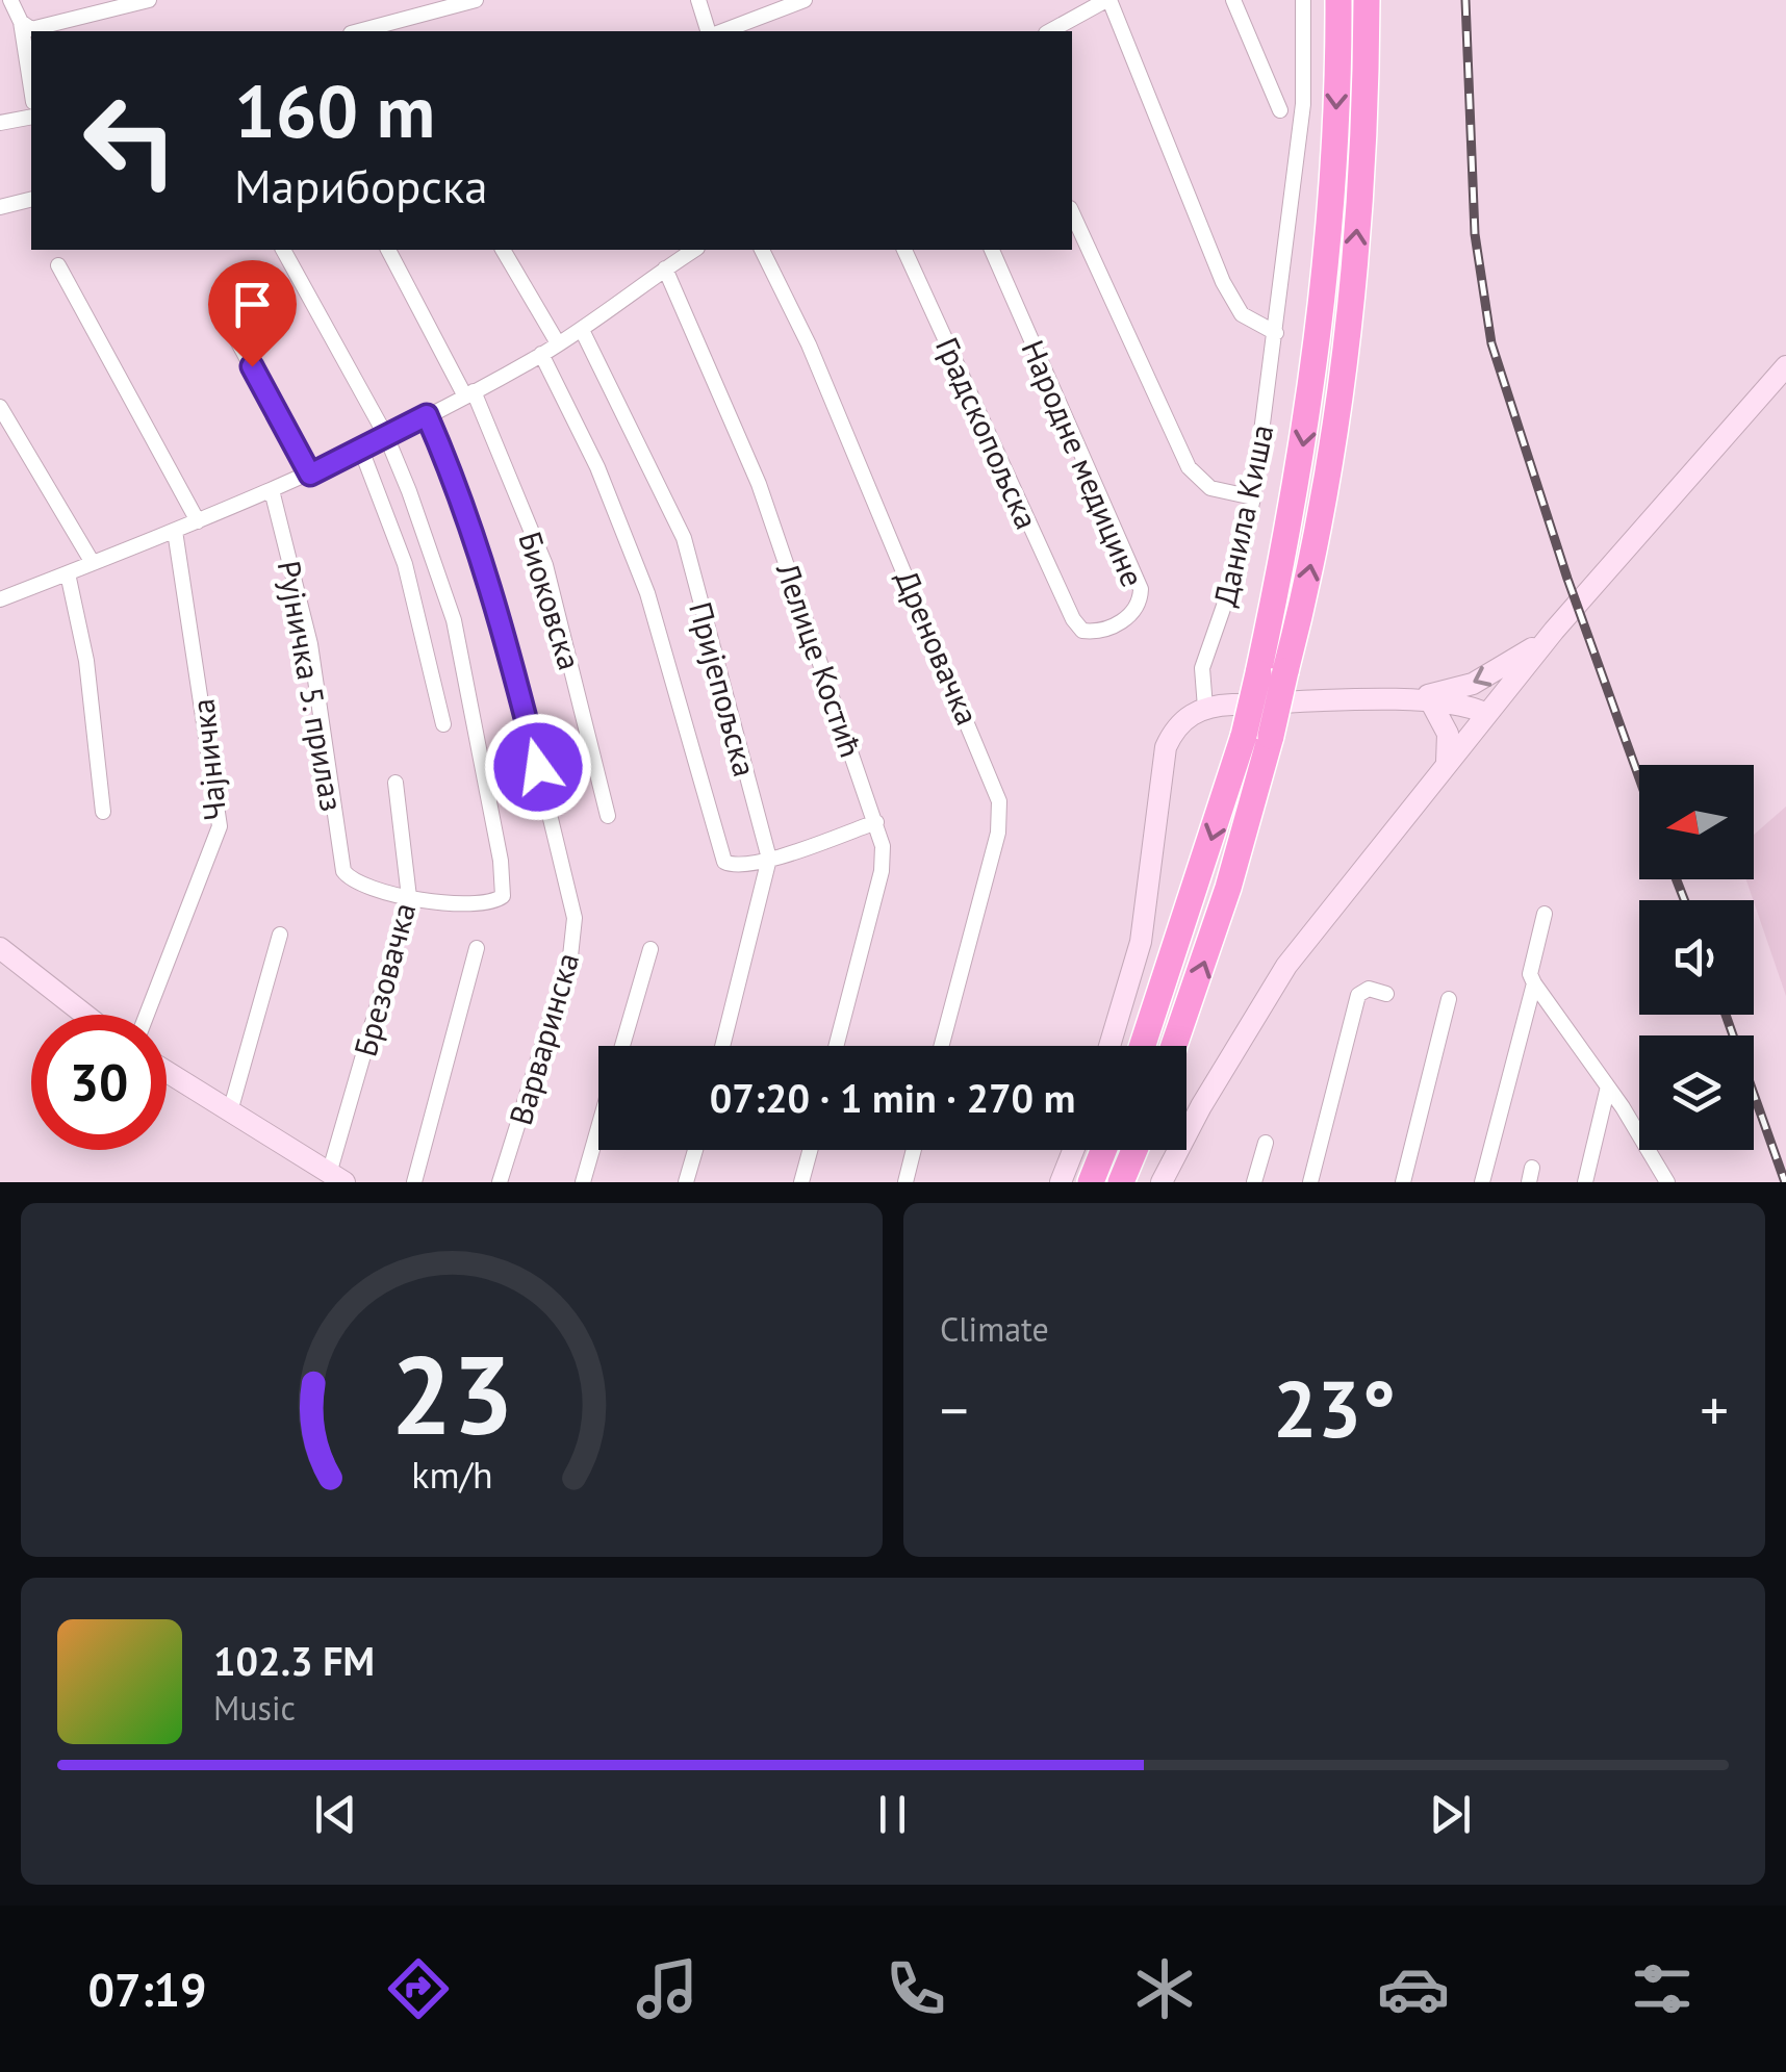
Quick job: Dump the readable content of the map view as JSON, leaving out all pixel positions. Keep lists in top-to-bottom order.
{
  "streets": {
    "street": [
      "Градскопољска",
      "Народне медицине",
      "Данила Киша",
      "Биоковска",
      "Дреновачка",
      "Лелице Костић",
      "Рујничка 5. прилаз",
      "Пријепољска",
      "Чајничка",
      "Брезовачка",
      "Варваринска"
    ]
  },
  "crossings": [
    ["Градскопољска", "Народне медицине"],
    ["Рујничка 5. прилаз", "Брезовачка"]
  ],
  "north": "left",
  "page": {
    "turn": ["160 m", "Мариборска"],
    "limit": "30",
    "trip": "07:20 · 1 min · 270 m",
    "tile": "Climate",
    "heat": ["−", "23°", "+"],
    "song": ["102.3 FM", "Music"],
    "tabs": "07:19",
    "gauge": ["23", "km/h"]
  }
}
